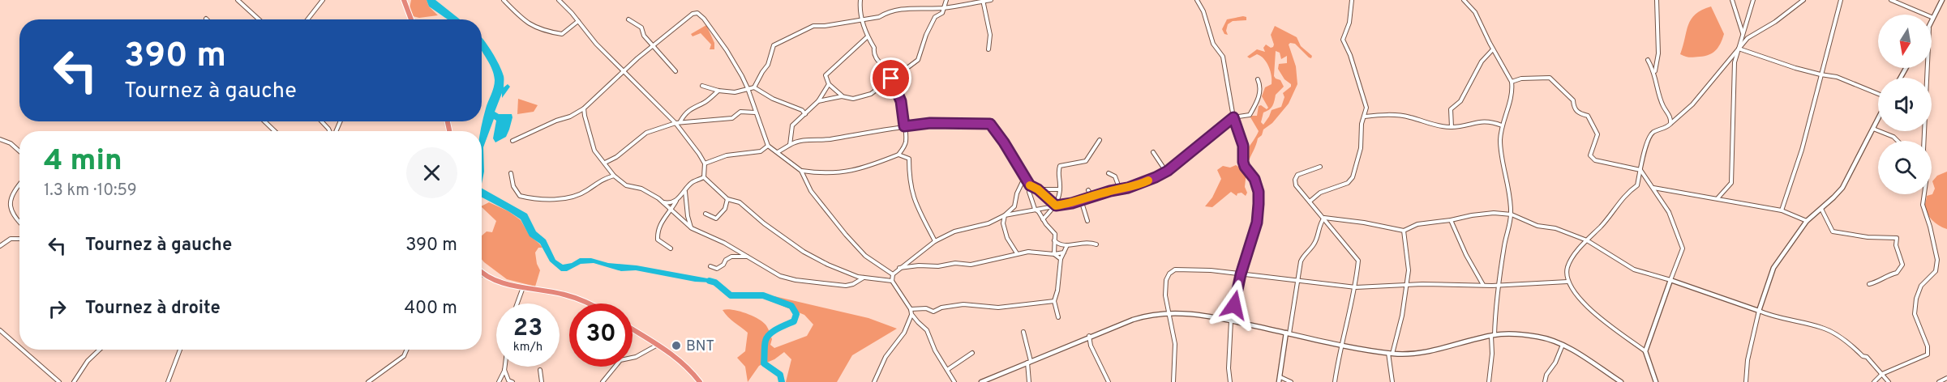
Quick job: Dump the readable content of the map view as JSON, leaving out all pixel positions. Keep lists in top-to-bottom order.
{
  "places": ["BNT"],
  "north": "bottom",
  "page": {
    "turn": ["390 m", "Tournez à gauche"],
    "heading": ["4 min", "1.3 km · 10:59"],
    "list": [
      {
        "name": "Tournez à gauche",
        "value": "390 m"
      },
      {
        "name": "Tournez à droite",
        "value": "400 m"
      }
    ],
    "speed": "23 km/h",
    "limit": "30"
  }
}
